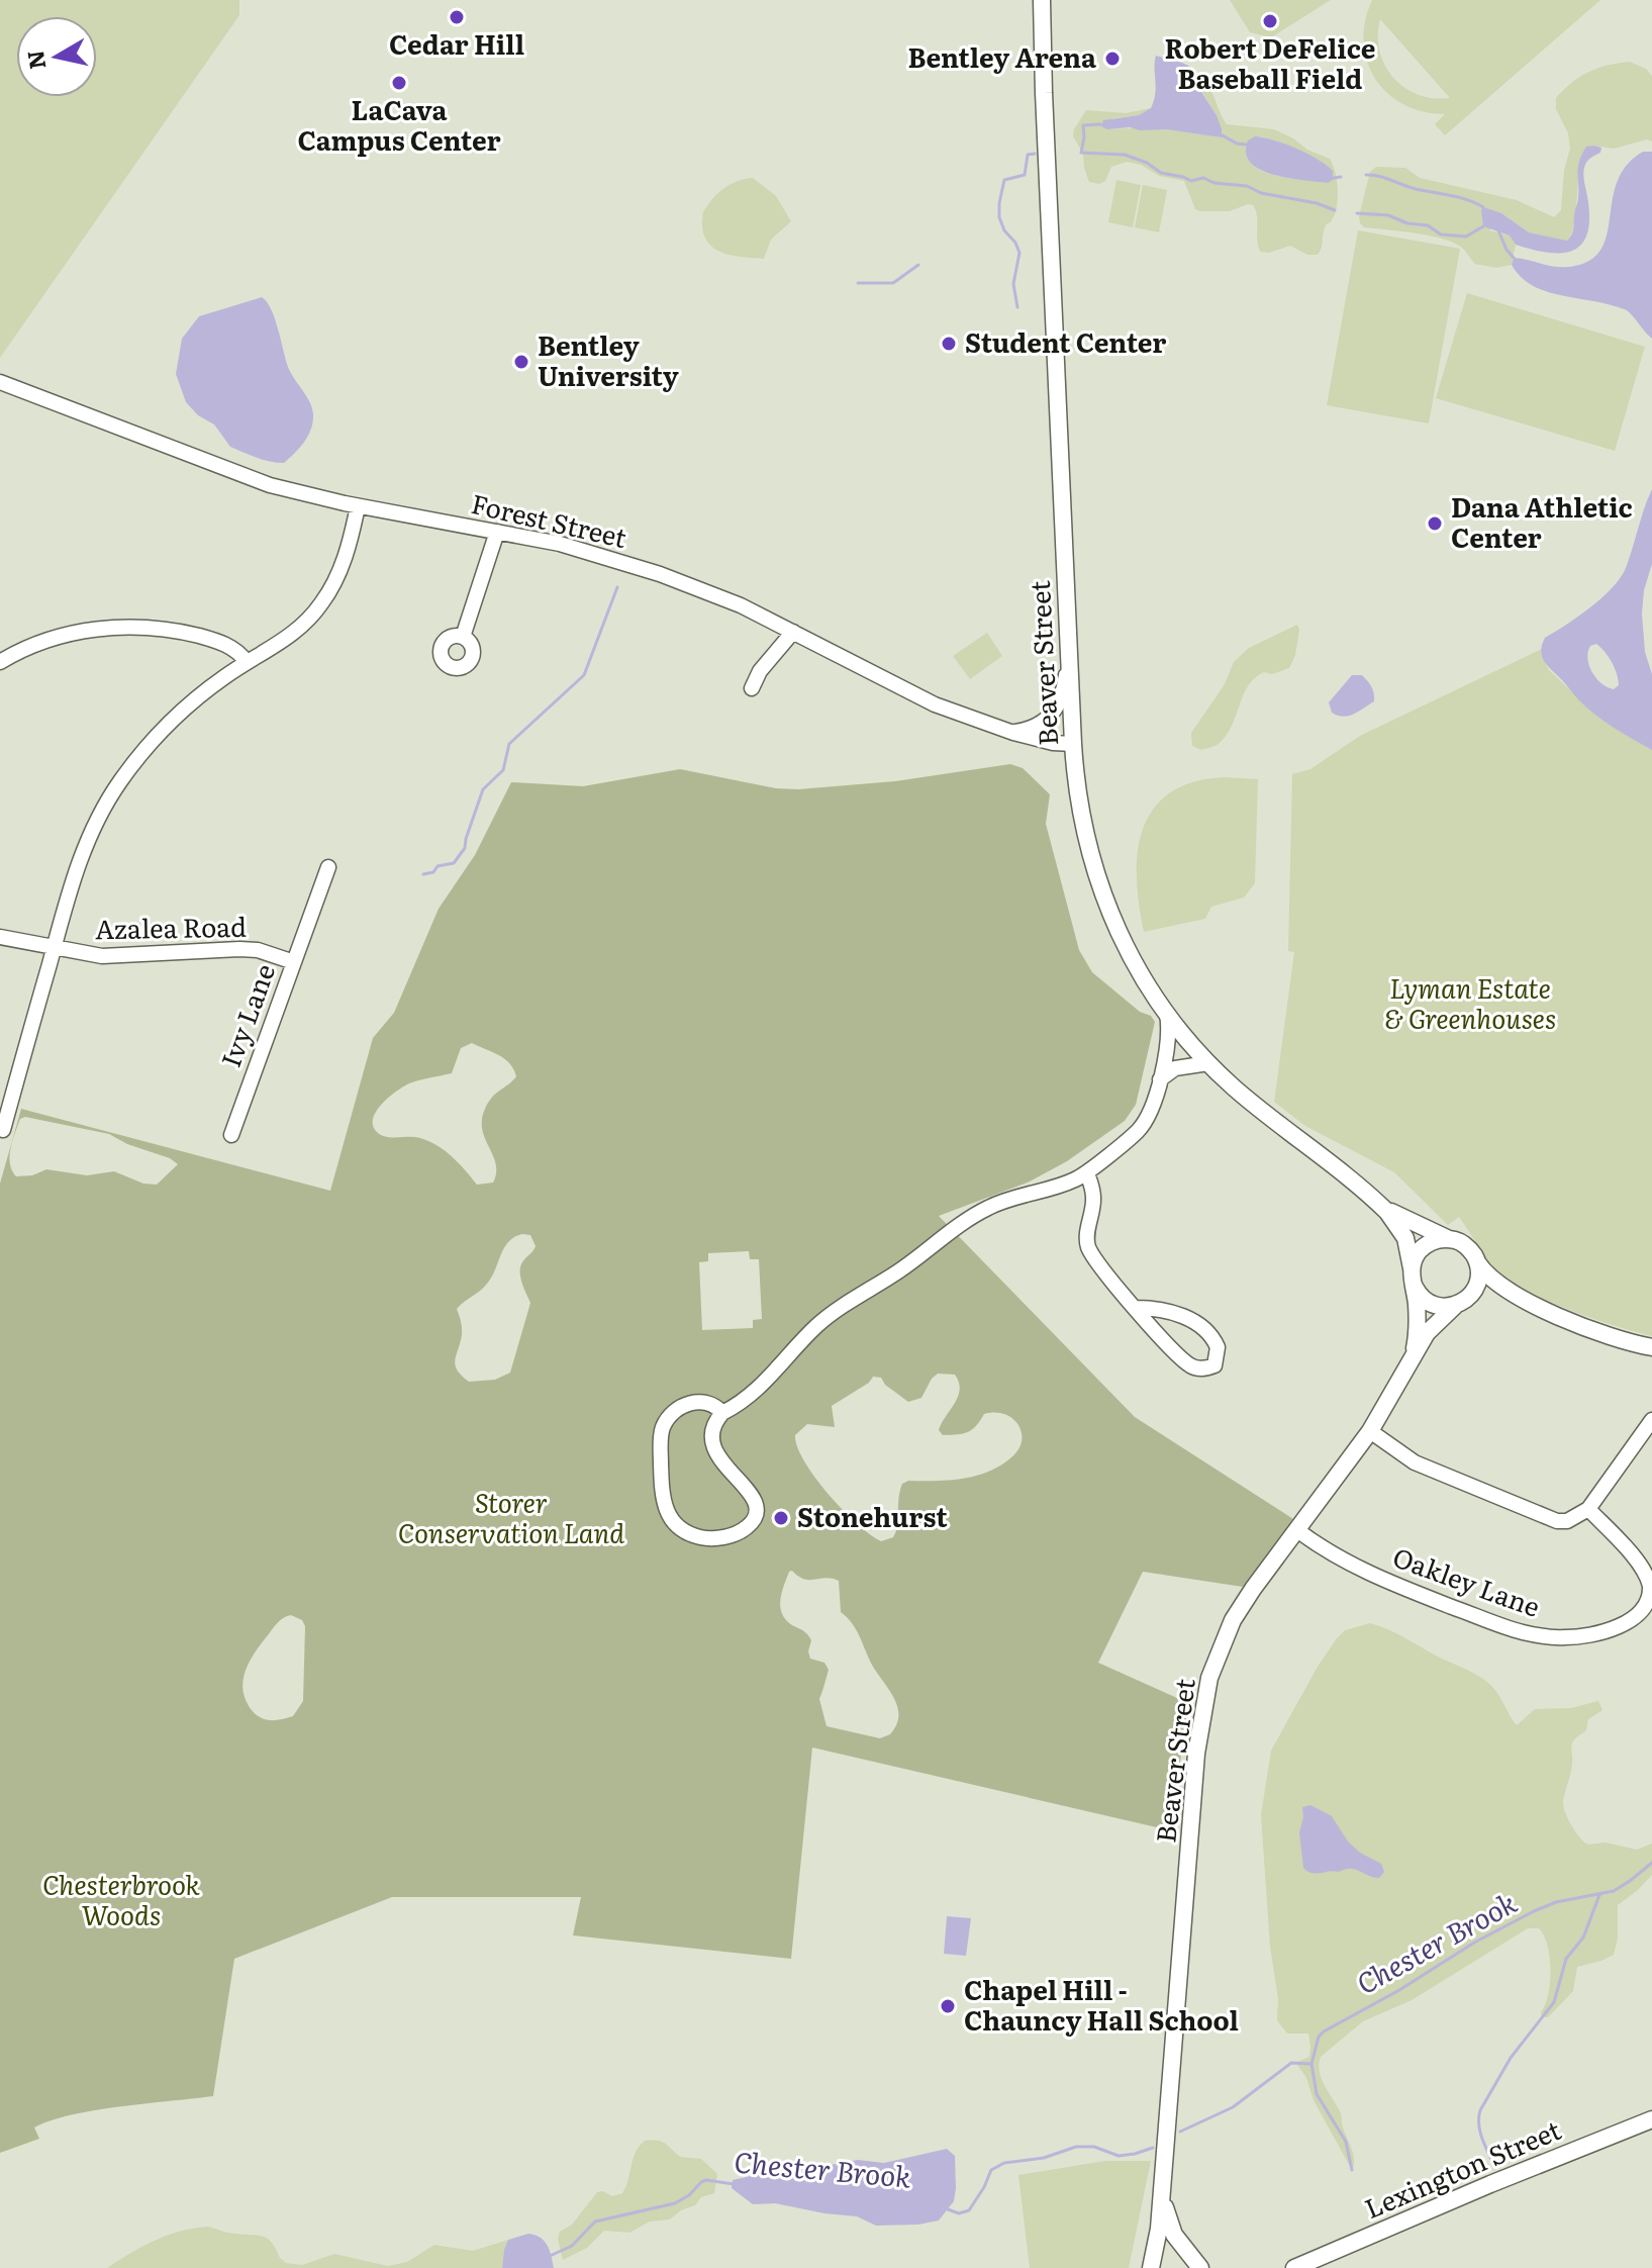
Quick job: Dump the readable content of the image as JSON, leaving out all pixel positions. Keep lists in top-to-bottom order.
{
  "streets": {
    "main road": ["Beaver Street", "Lexington Street"],
    "street": [
      "Forest Street",
      "Azalea Road",
      "Ivy Lane",
      "Oakley Lane"
    ]
  },
  "crossings": [
    ["Forest Street", "Beaver Street"],
    ["Beaver Street", "Oakley Lane"],
    ["Azalea Road", "Ivy Lane"]
  ],
  "water": ["Chester Brook"],
  "parks": ["Lyman Estate & Greenhouses", "Storer Conservation Land", "Chesterbrook Woods"],
  "places": [
    "Cedar Hill",
    "Robert DeFelice Baseball Field",
    "Bentley Arena",
    "LaCava Campus Center",
    "Student Center",
    "Bentley University",
    "Dana Athletic Center",
    "Stonehurst",
    "Chapel Hill - Chauncy Hall School"
  ],
  "north": "left"
}
